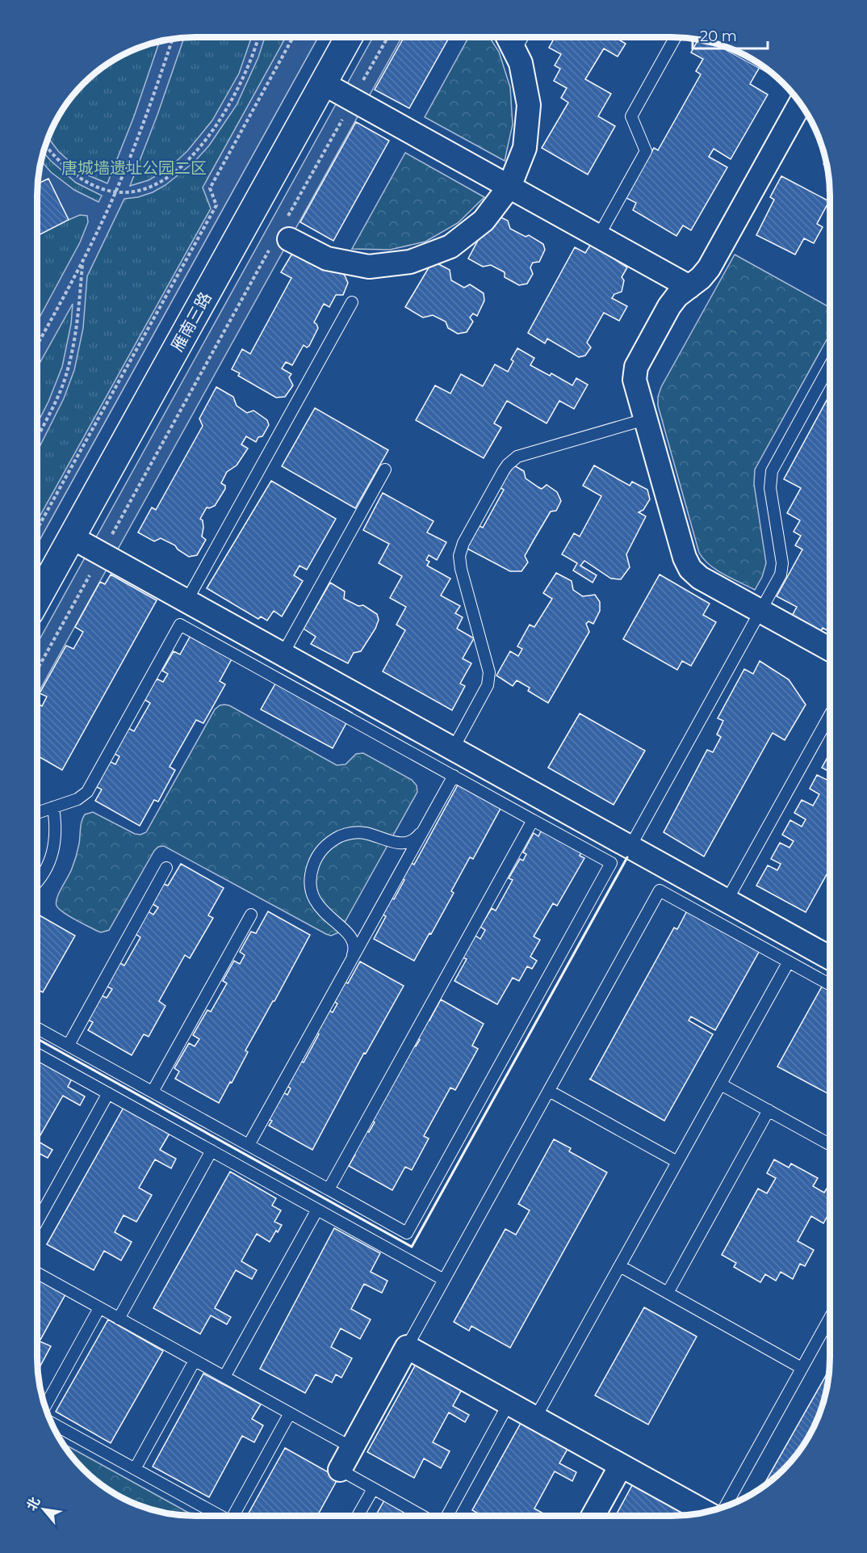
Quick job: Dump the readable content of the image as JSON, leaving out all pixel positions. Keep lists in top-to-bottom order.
{
  "streets": {
    "street": ["雁南三路"]
  },
  "parks": ["唐城墙遗址公园二区"],
  "scale_bar": "20 m",
  "north": "top left"
}
